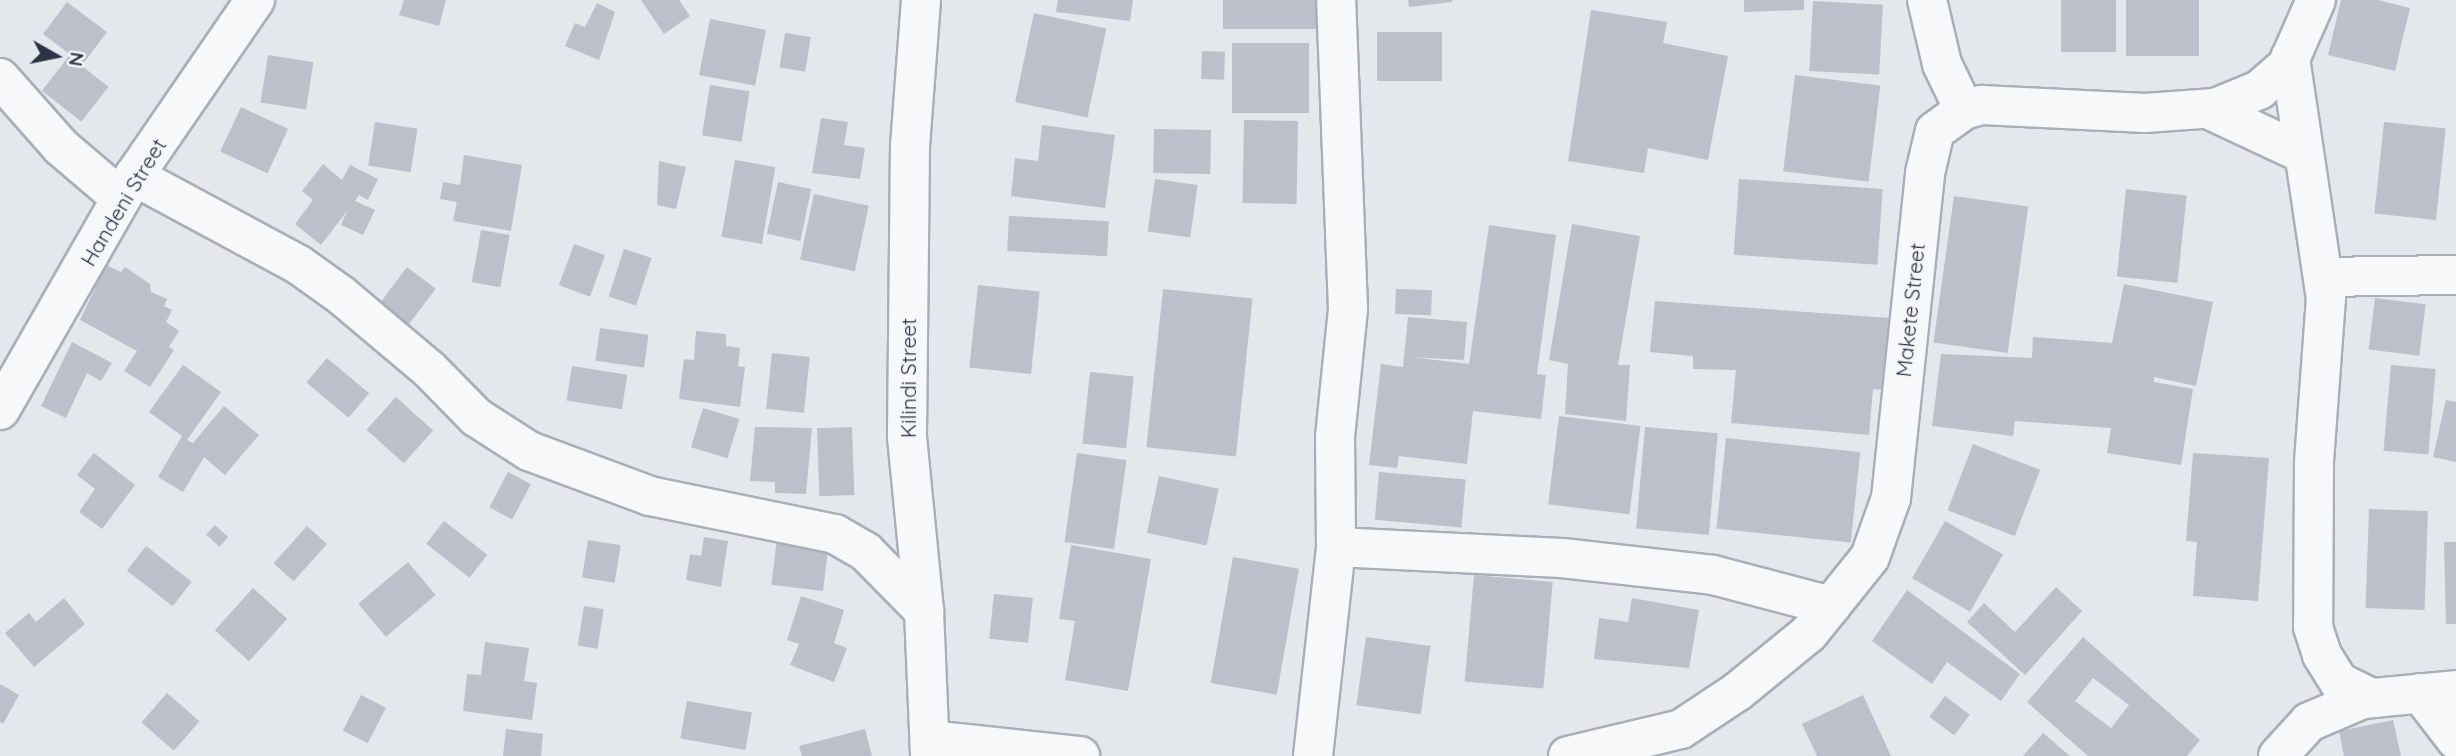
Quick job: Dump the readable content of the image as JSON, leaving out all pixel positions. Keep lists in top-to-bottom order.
{
  "streets": {
    "street": ["Handeni Street", "Makete Street", "Kilindi Street"]
  },
  "north": "right"
}
